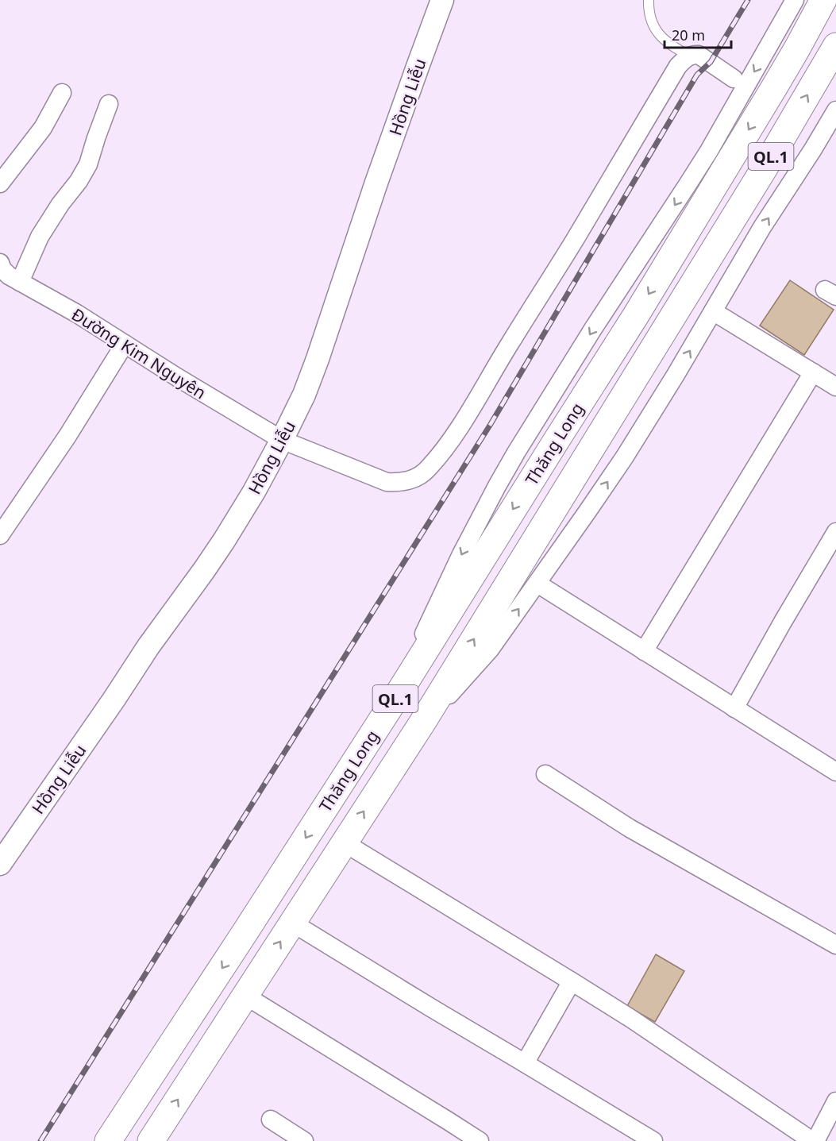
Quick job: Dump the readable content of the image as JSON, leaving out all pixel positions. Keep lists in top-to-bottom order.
{
  "streets": {
    "main road": ["QL.1", "Thăng Long"],
    "street": ["Hồng Liễu", "Đường Kim Nguyên"]
  },
  "crossings": [
    ["Hồng Liễu", "Đường Kim Nguyên"]
  ],
  "scale_bar": "20 m"
}
